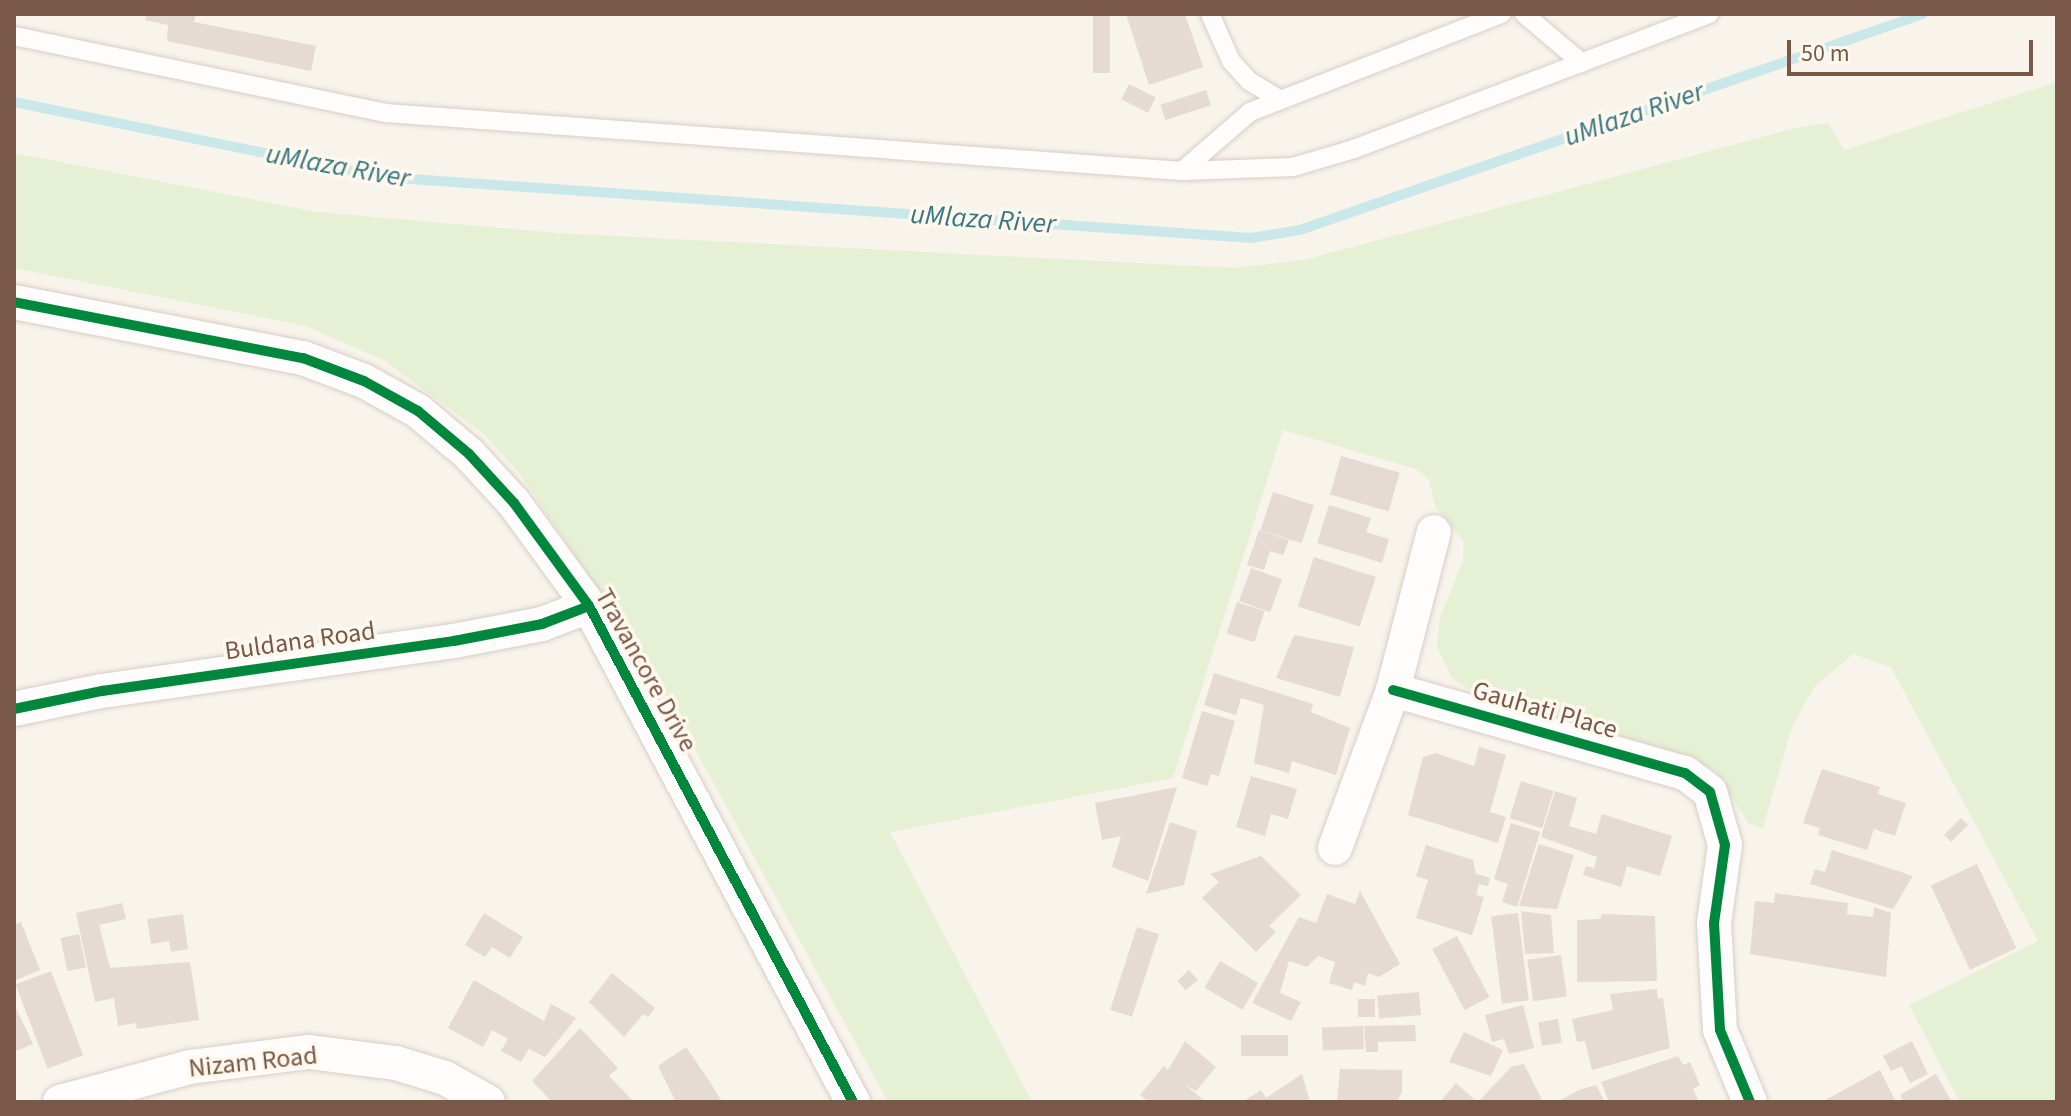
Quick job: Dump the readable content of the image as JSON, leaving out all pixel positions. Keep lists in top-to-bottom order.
{
  "streets": {
    "street": [
      "Buldana Road",
      "Travancore Drive",
      "Gauhati Place",
      "Nizam Road"
    ]
  },
  "crossings": [
    ["Buldana Road", "Travancore Drive"]
  ],
  "water": ["uMlaza River"],
  "scale_bar": "50 m"
}
